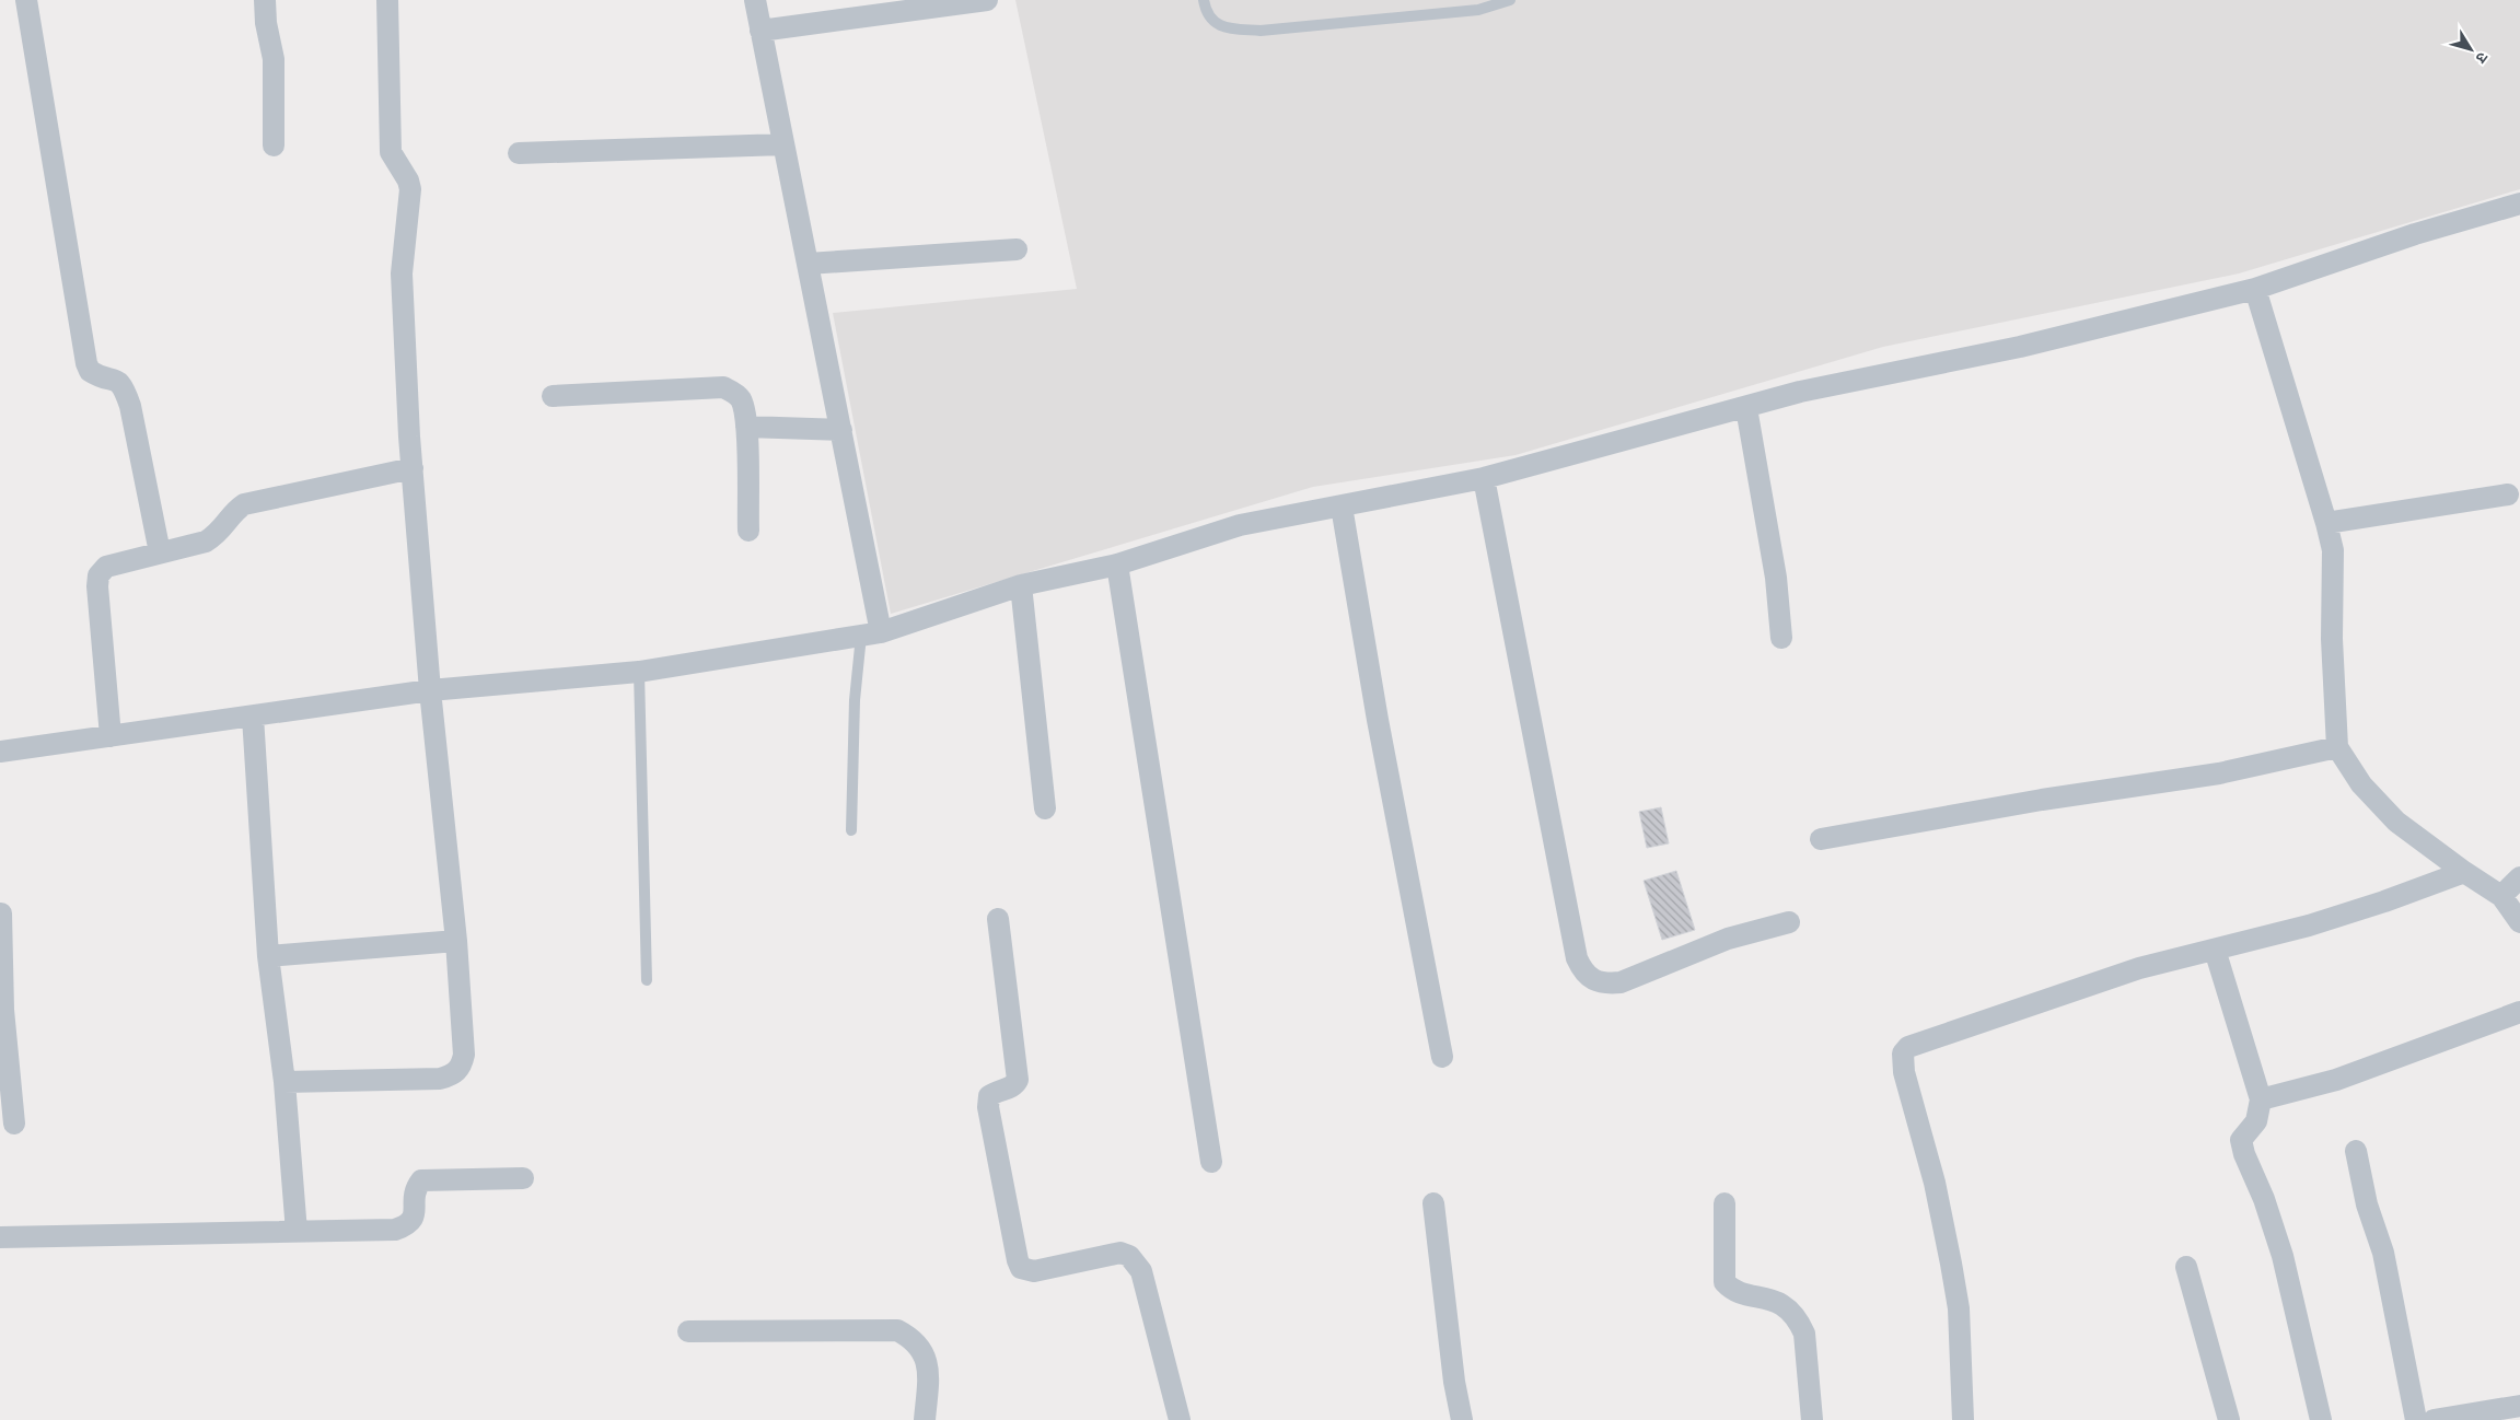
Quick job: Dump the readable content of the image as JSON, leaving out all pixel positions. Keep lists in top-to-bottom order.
{
  "north": "bottom right"
}
